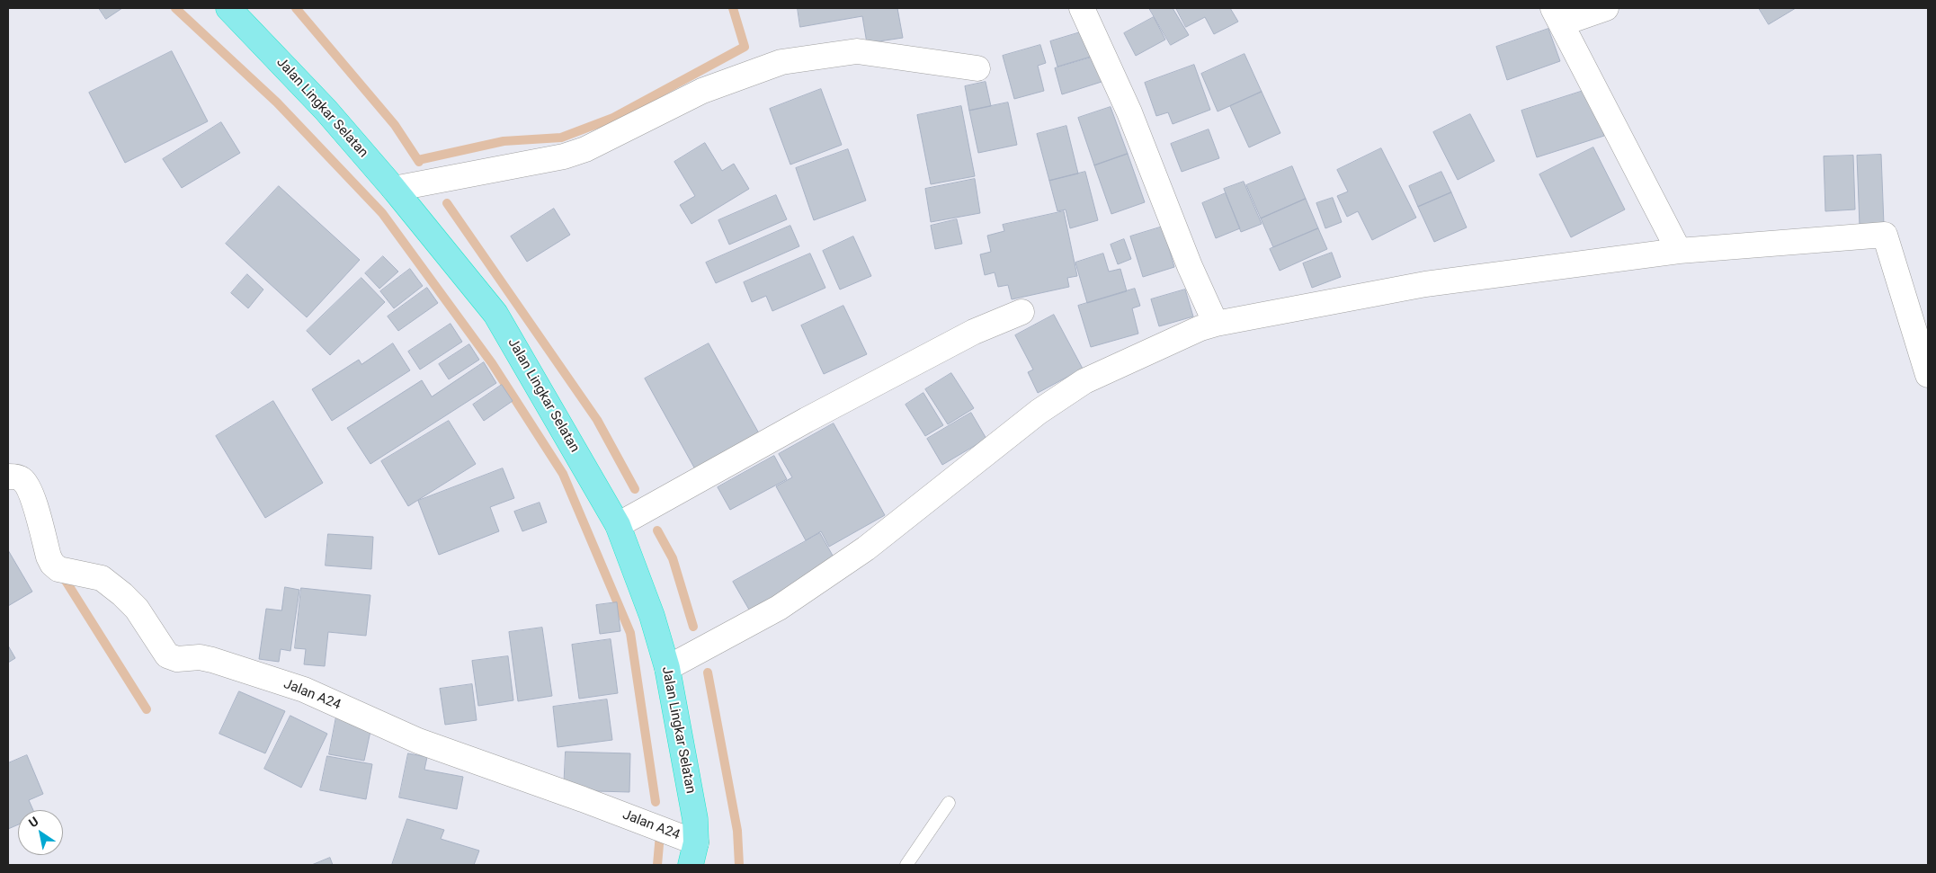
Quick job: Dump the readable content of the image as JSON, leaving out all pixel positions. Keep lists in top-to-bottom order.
{
  "streets": {
    "highway": ["Jalan Lingkar Selatan"],
    "street": ["Jalan A24"]
  },
  "crossings": [
    ["Jalan Lingkar Selatan", "Jalan A24"]
  ],
  "north": "top left"
}
